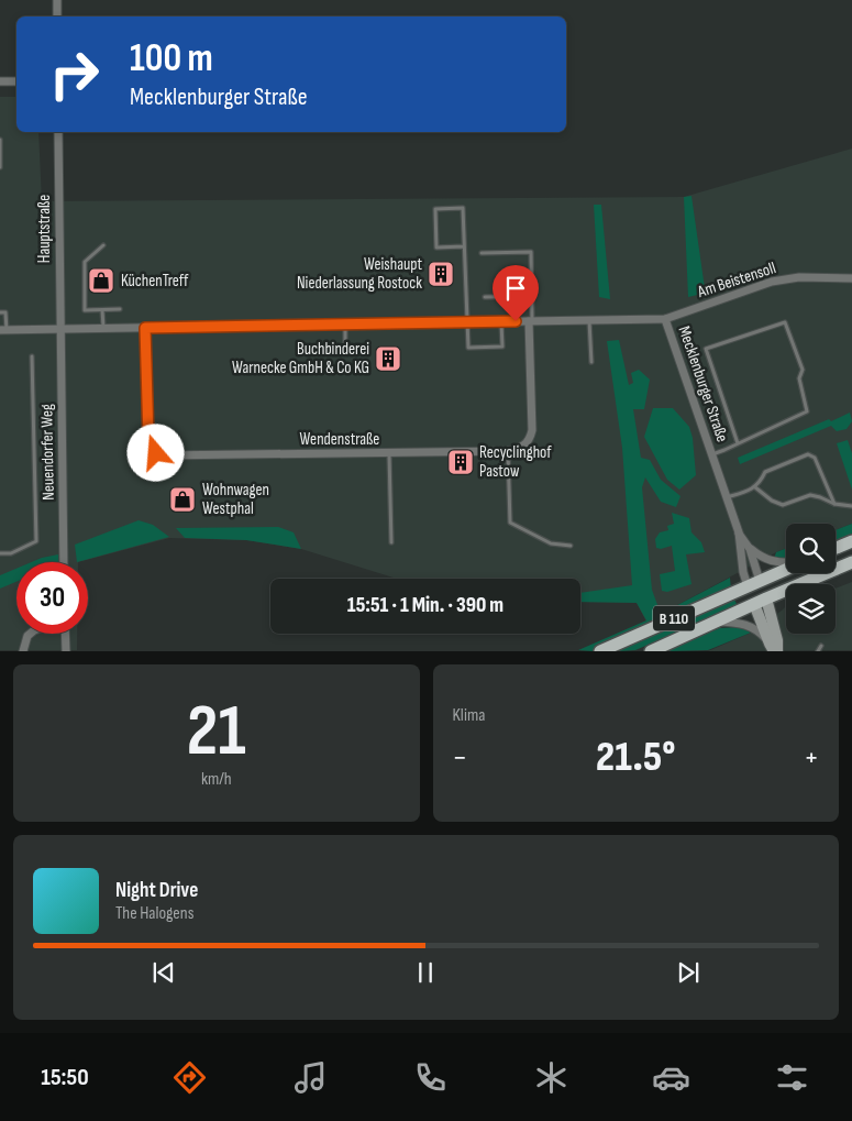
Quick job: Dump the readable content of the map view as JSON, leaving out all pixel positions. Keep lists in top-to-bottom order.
{
  "streets": {
    "main road": ["B 110"],
    "street": [
      "Hauptstraße",
      "Am Beistensoll",
      "Mecklenburger Straße",
      "Wendenstraße",
      "Neuendorfer Weg"
    ]
  },
  "crossings": [
    ["Hauptstraße", "Mecklenburger Straße"],
    ["Hauptstraße", "Neuendorfer Weg"],
    ["Am Beistensoll", "Mecklenburger Straße"],
    ["Mecklenburger Straße", "Wendenstraße"],
    ["Mecklenburger Straße", "Neuendorfer Weg"],
    ["Mecklenburger Straße", "B 110"]
  ],
  "places": {
    "building": ["Weishaupt Niederlassung Rostock", "Buchbinderei Warnecke GmbH & Co KG", "Recyclinghof Pastow"],
    "shop": ["KüchenTreff", "Wohnwagen Westphal"]
  },
  "page": {
    "turn": ["100 m", "Mecklenburger Straße"],
    "limit": "30",
    "trip": "15:51 · 1 Min. · 390 m",
    "tile": [
      ["21", "km/h"],
      "Klima"
    ],
    "heat": ["−", "21.5°", "+"],
    "song": ["Night Drive", "The Halogens"],
    "tabs": "15:50"
  }
}
